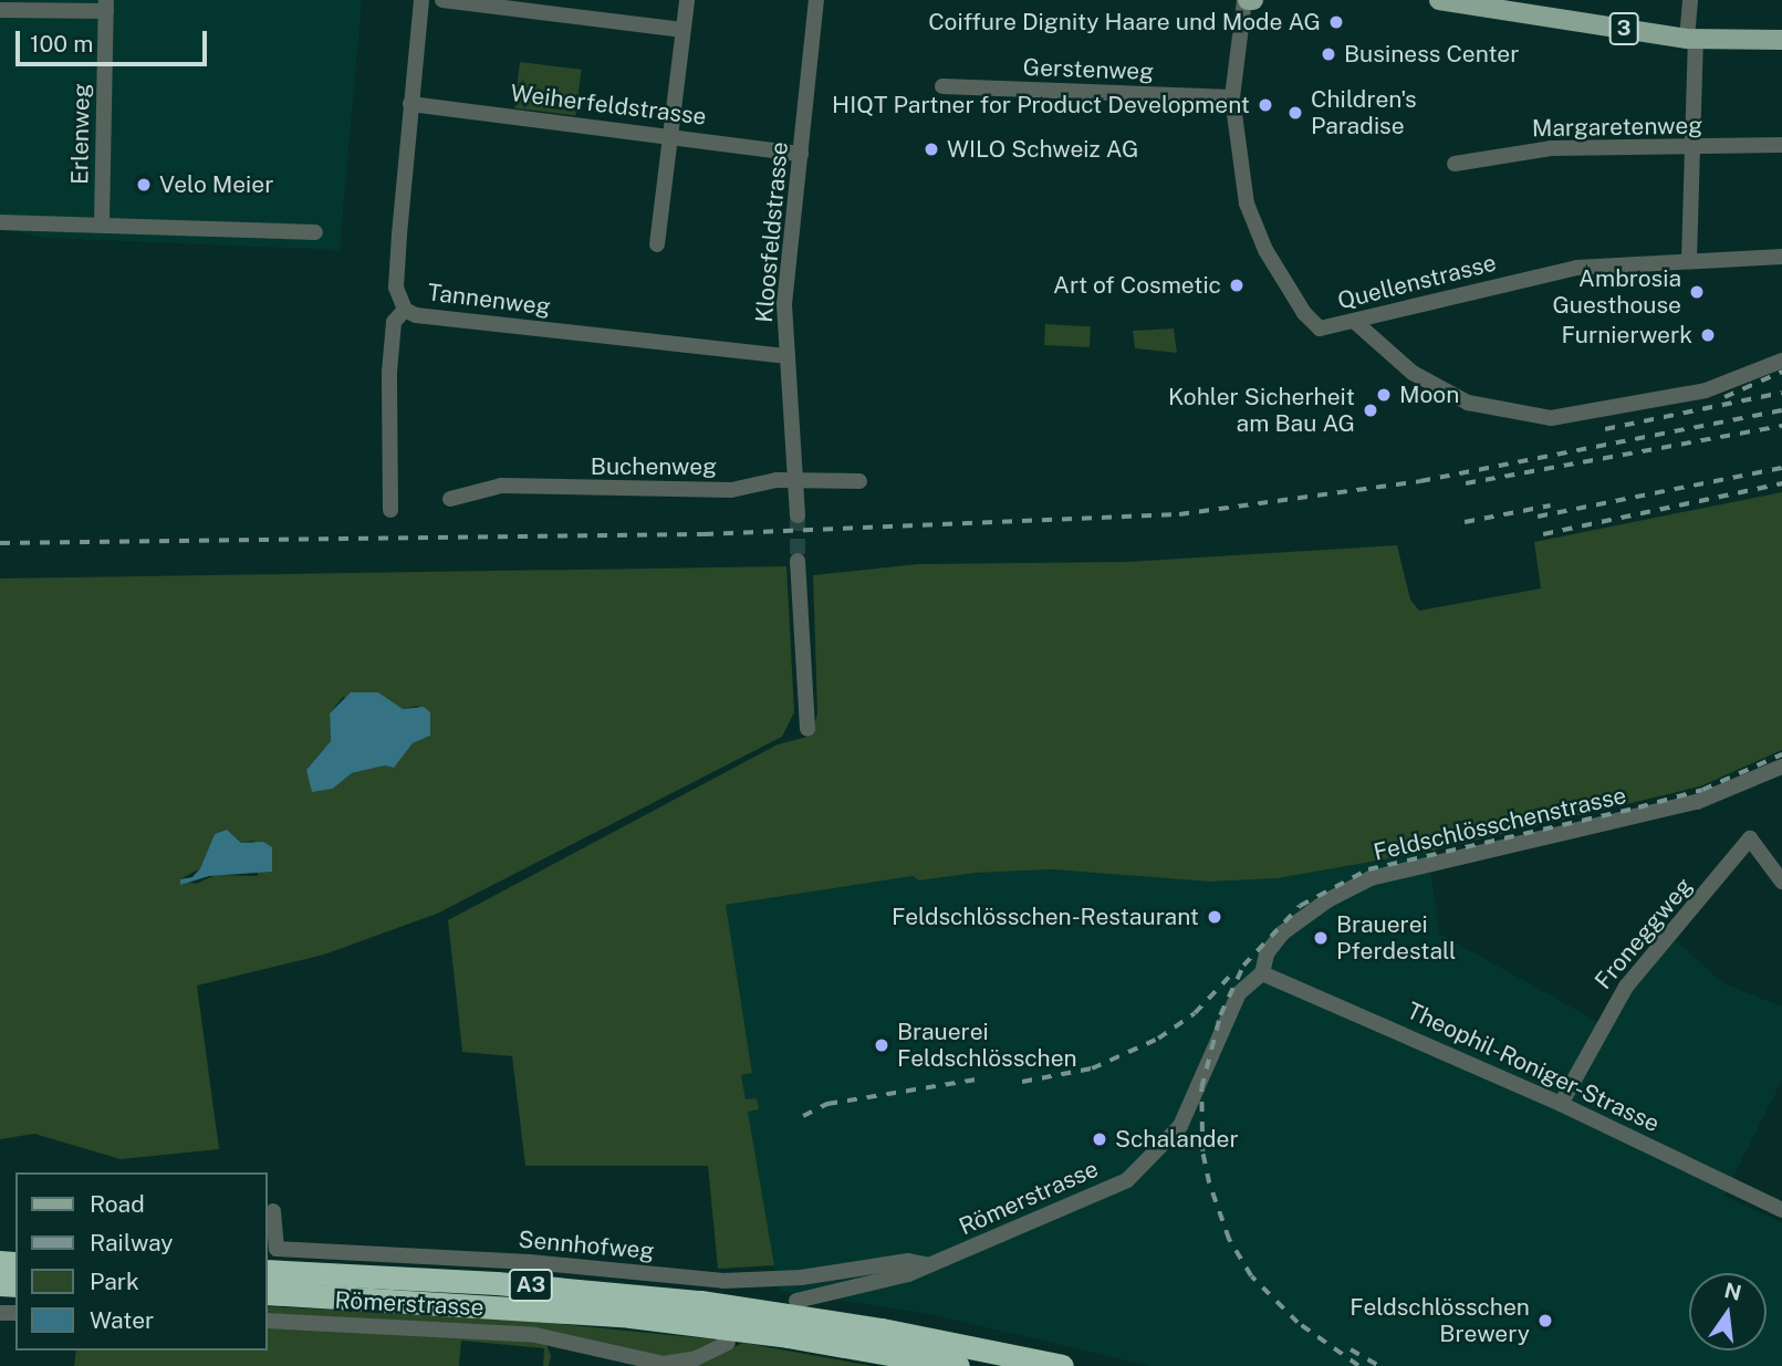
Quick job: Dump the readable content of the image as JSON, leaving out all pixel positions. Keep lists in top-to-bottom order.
{
  "streets": {
    "highway": ["A3"],
    "main road": ["3"],
    "street": [
      "Gerstenweg",
      "Weiherfeldstrasse",
      "Margaretenweg",
      "Erlenweg",
      "Kloosfeldstrasse",
      "Quellenstrasse",
      "Tannenweg",
      "Buchenweg",
      "Feldschlösschenstrasse",
      "Froneggweg",
      "Theophil-Roniger-Strasse",
      "Römerstrasse",
      "Sennhofweg"
    ]
  },
  "crossings": [
    ["Gerstenweg", "Quellenstrasse"],
    ["Weiherfeldstrasse", "Kloosfeldstrasse"],
    ["Weiherfeldstrasse", "Tannenweg"],
    ["Kloosfeldstrasse", "Tannenweg"],
    ["Kloosfeldstrasse", "Buchenweg"],
    ["Feldschlösschenstrasse", "Theophil-Roniger-Strasse"],
    ["Feldschlösschenstrasse", "Römerstrasse"],
    ["Froneggweg", "Theophil-Roniger-Strasse"],
    ["Theophil-Roniger-Strasse", "Römerstrasse"],
    ["Römerstrasse", "Sennhofweg"]
  ],
  "places": [
    "Coiffure Dignity Haare und Mode AG",
    "Business Center",
    "HIQT Partner for Product Development",
    "Children's Paradise",
    "WILO Schweiz AG",
    "Velo Meier",
    "Art of Cosmetic",
    "Ambrosia Guesthouse",
    "Furnierwerk",
    "Moon",
    "Kohler Sicherheit am Bau AG",
    "Feldschlösschen-Restaurant",
    "Brauerei Pferdestall",
    "Brauerei Feldschlösschen",
    "Schalander",
    "Feldschlösschen Brewery"
  ],
  "legend": [
    "Road",
    "Railway",
    "Park",
    "Water"
  ],
  "scale_bar": "100 m",
  "north": "top"
}
